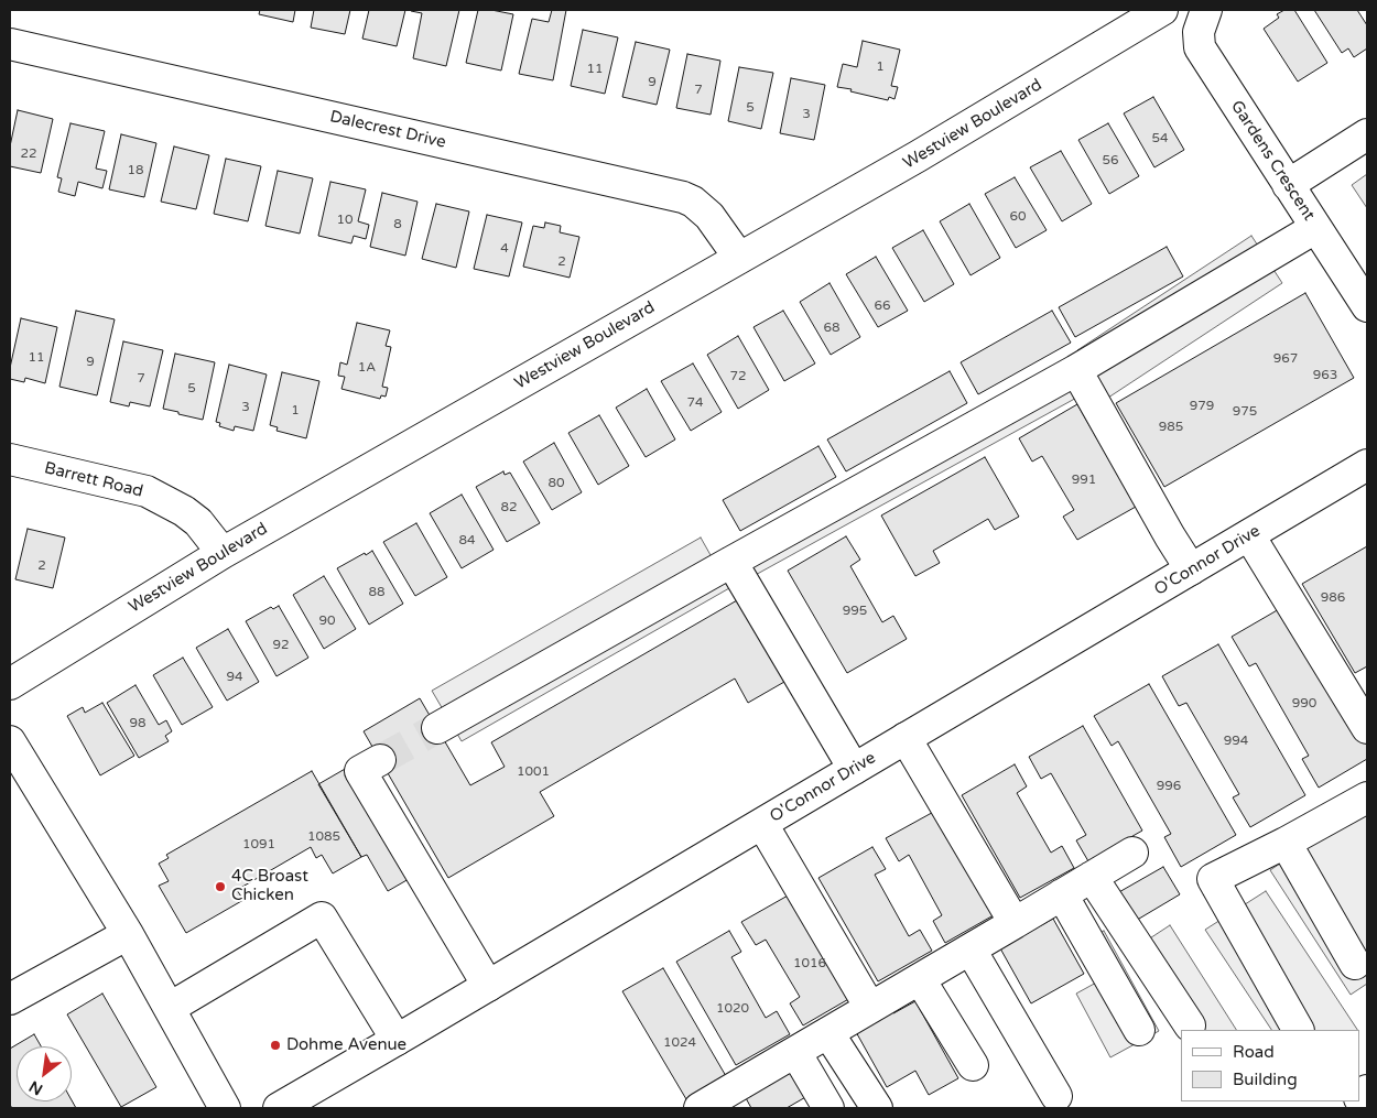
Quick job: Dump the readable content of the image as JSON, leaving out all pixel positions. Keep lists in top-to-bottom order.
{
  "streets": {
    "street": [
      "Westview Boulevard",
      "Dalecrest Drive",
      "Gardens Crescent",
      "Barrett Road",
      "O'Connor Drive"
    ]
  },
  "crossings": [
    ["Westview Boulevard", "Dalecrest Drive"],
    ["Westview Boulevard", "Barrett Road"]
  ],
  "places": ["4C Broast Chicken", "Dohme Avenue"],
  "house_numbers": [
    "1",
    "11",
    "9",
    "7",
    "5",
    "3",
    "54",
    "22",
    "56",
    "18",
    "60",
    "10",
    "8",
    "4",
    "2",
    "66",
    "68",
    "11",
    "967",
    "9",
    "1A",
    "963",
    "72",
    "7",
    "5",
    "74",
    "979",
    "3",
    "1",
    "975",
    "985",
    "991",
    "80",
    "82",
    "84",
    "2",
    "88",
    "986",
    "995",
    "90",
    "92",
    "94",
    "990",
    "98",
    "994",
    "1001",
    "996",
    "1085",
    "1091",
    "1016",
    "1020",
    "1024"
  ],
  "legend": ["Road", "Building"],
  "north": "bottom left"
}
